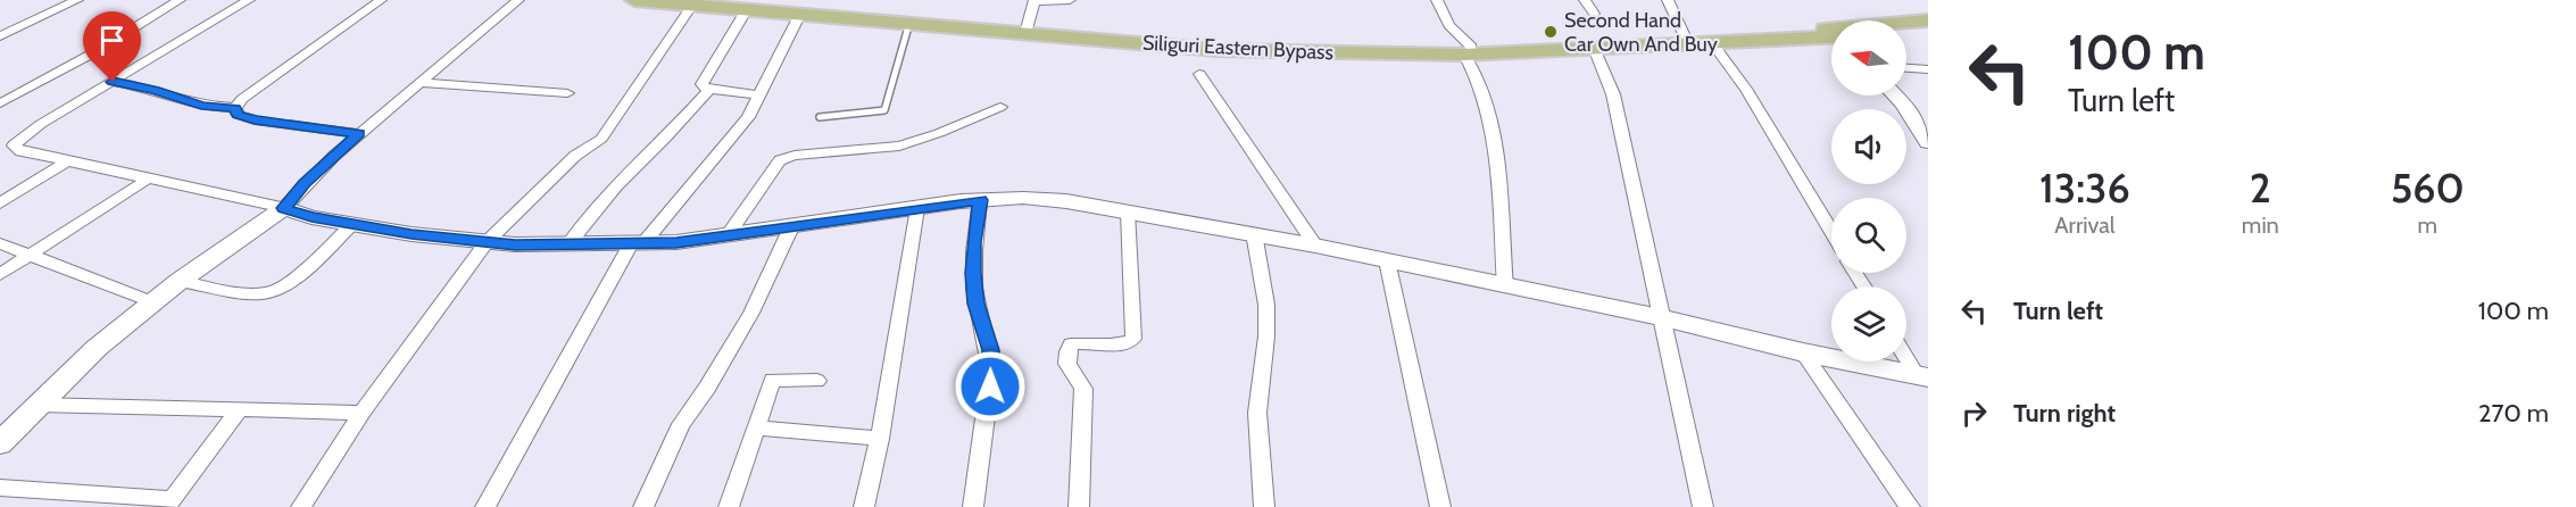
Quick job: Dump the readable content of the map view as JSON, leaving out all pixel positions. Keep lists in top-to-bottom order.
{
  "streets": {
    "main road": ["Siliguri Eastern Bypass"]
  },
  "places": ["Second Hand Car Own And Buy"],
  "north": "left",
  "page": {
    "turn": ["100 m", "Turn left"],
    "eta": [
      "13:36",
      "Arrival",
      "2",
      "min",
      "560",
      "m"
    ],
    "list": [
      {
        "name": "Turn left",
        "value": "100 m"
      },
      {
        "name": "Turn right",
        "value": "270 m"
      }
    ]
  }
}
